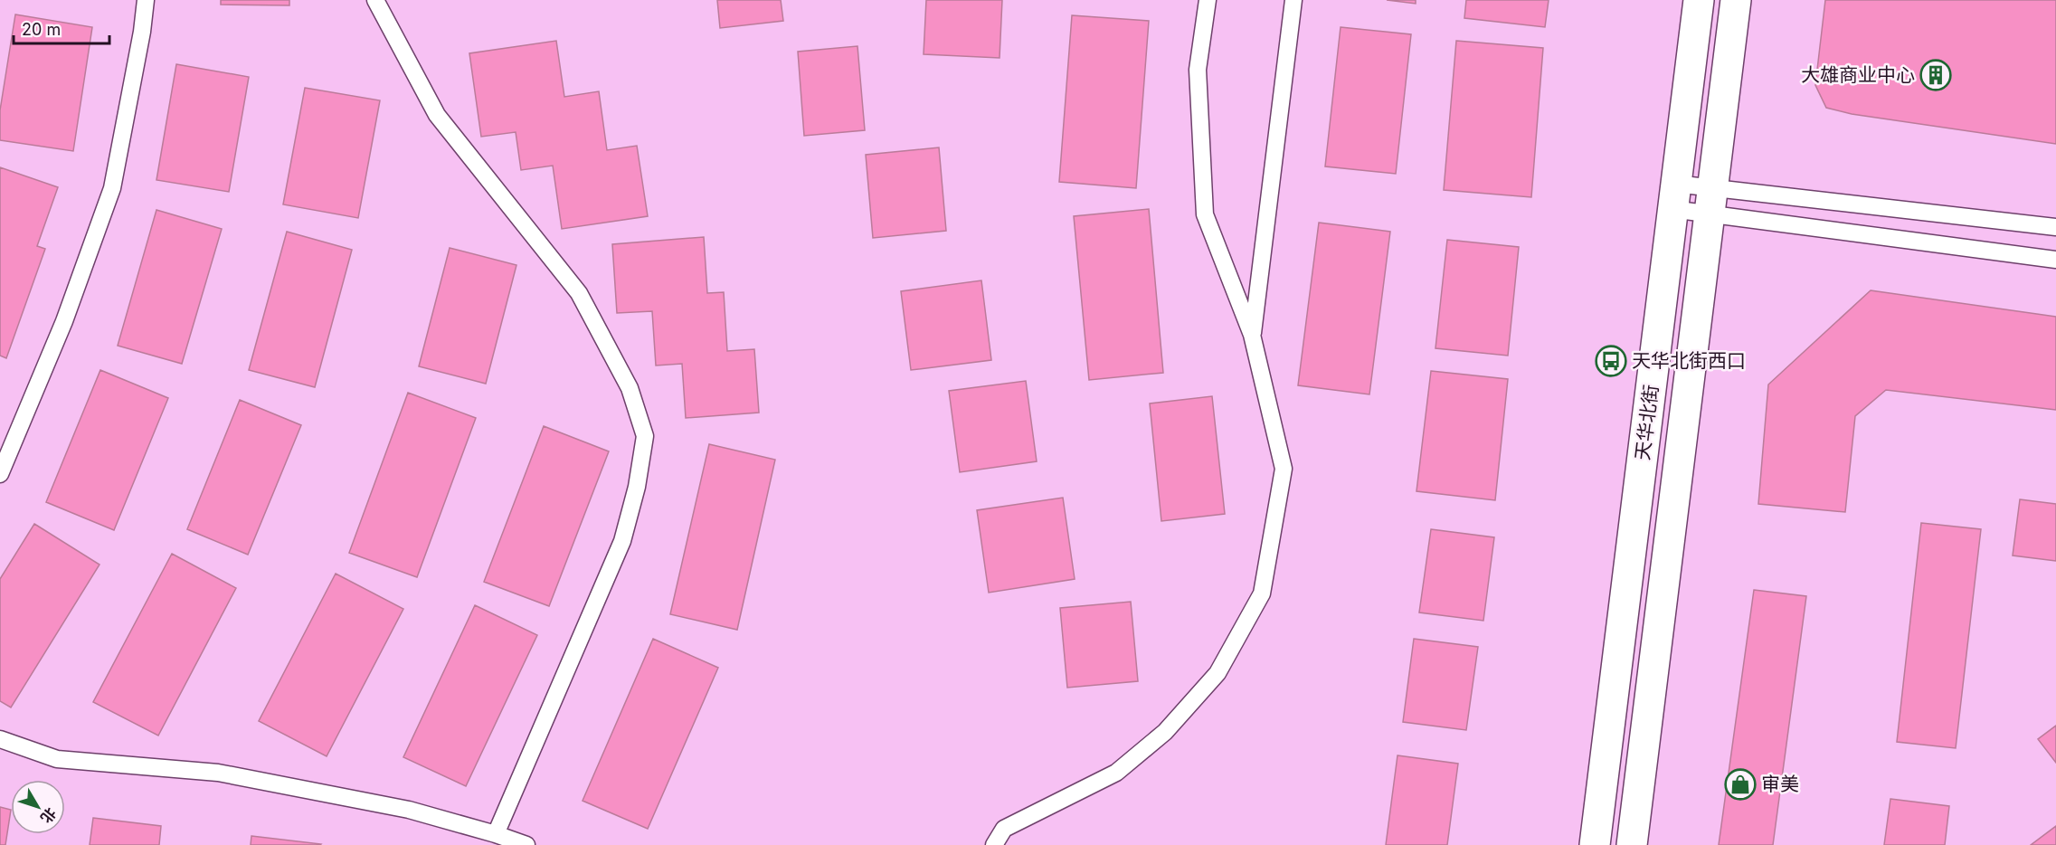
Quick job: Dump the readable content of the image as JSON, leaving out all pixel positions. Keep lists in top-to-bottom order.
{
  "streets": {
    "street": ["天华北街"]
  },
  "places": {
    "building": ["大雄商业中心"],
    "bus stop": ["天华北街西口"],
    "shop": ["审美"]
  },
  "scale_bar": "20 m",
  "north": "bottom right"
}
